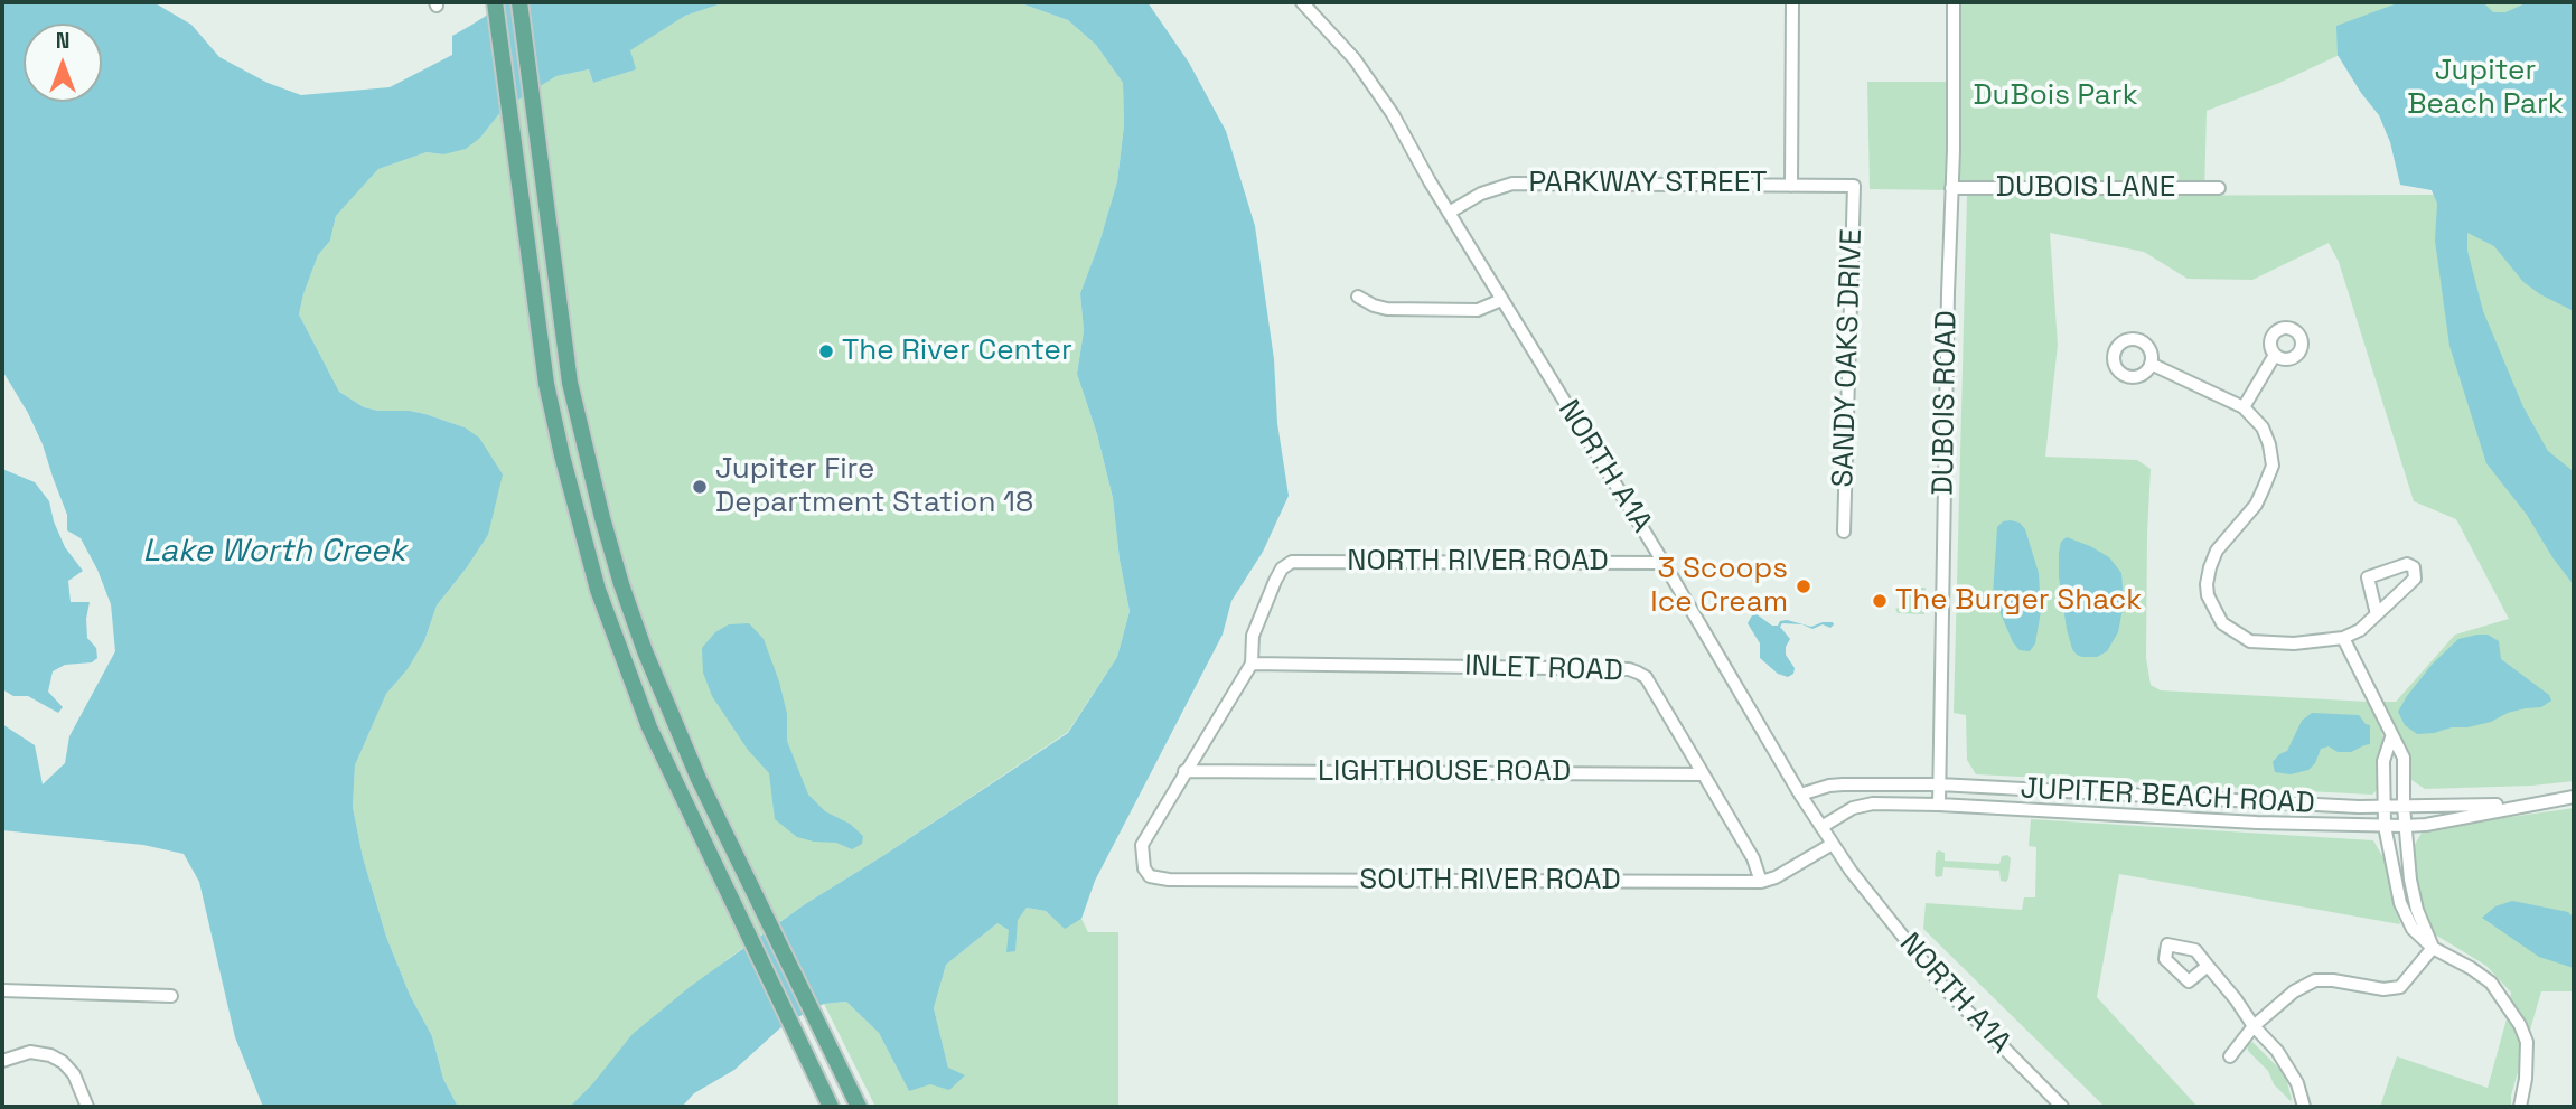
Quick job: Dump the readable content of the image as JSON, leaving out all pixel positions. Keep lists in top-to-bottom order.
{
  "streets": {
    "street": [
      "PARKWAY STREET",
      "DUBOIS LANE",
      "SANDY OAKS DRIVE",
      "DUBOIS ROAD",
      "NORTH A1A",
      "NORTH RIVER ROAD",
      "INLET ROAD",
      "LIGHTHOUSE ROAD",
      "JUPITER BEACH ROAD",
      "SOUTH RIVER ROAD"
    ]
  },
  "crossings": [
    ["PARKWAY STREET", "SANDY OAKS DRIVE"],
    ["PARKWAY STREET", "NORTH A1A"],
    ["DUBOIS LANE", "DUBOIS ROAD"],
    ["DUBOIS ROAD", "JUPITER BEACH ROAD"],
    ["NORTH A1A", "NORTH RIVER ROAD"],
    ["NORTH A1A", "JUPITER BEACH ROAD"],
    ["NORTH A1A", "SOUTH RIVER ROAD"],
    ["NORTH RIVER ROAD", "INLET ROAD"],
    ["INLET ROAD", "LIGHTHOUSE ROAD"],
    ["INLET ROAD", "SOUTH RIVER ROAD"],
    ["LIGHTHOUSE ROAD", "SOUTH RIVER ROAD"]
  ],
  "water": ["Lake Worth Creek"],
  "parks": ["Jupiter Beach Park", "DuBois Park"],
  "places": [
    "The River Center",
    "Jupiter Fire Department Station 18",
    "3 Scoops Ice Cream",
    "The Burger Shack"
  ],
  "north": "top"
}
